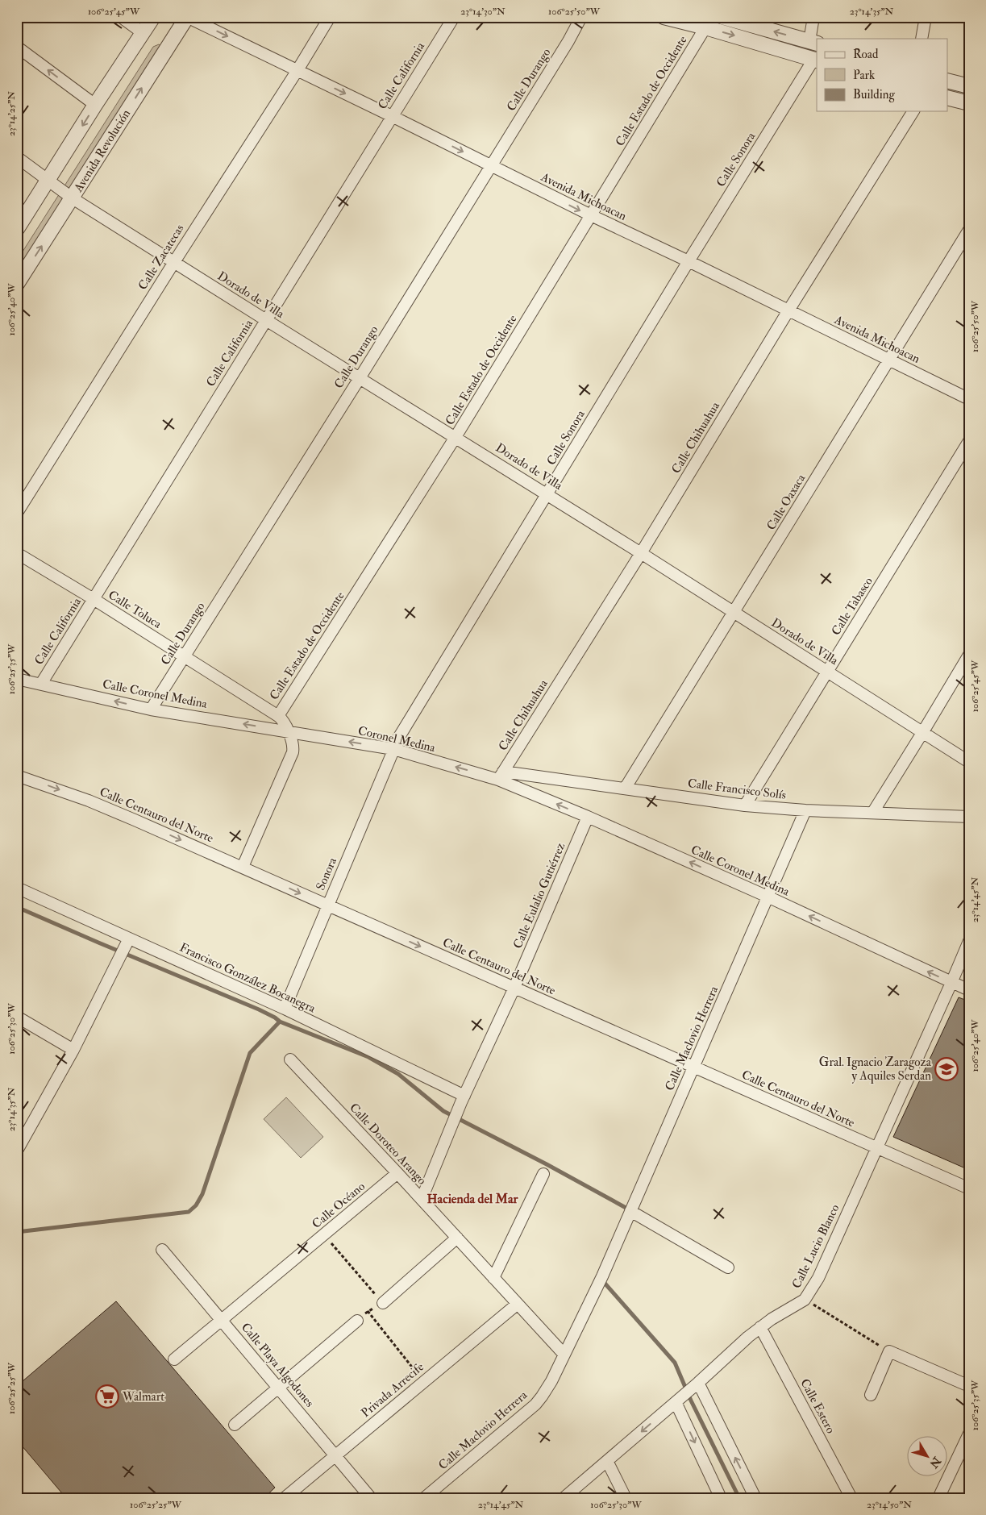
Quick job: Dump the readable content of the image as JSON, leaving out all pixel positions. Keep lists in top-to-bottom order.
{
  "streets": {
    "street": [
      "Calle California",
      "Calle Durango",
      "Calle Estado de Occidente",
      "Avenida Revolución",
      "Calle Sonora",
      "Avenida Michoacan",
      "Calle Zacatecas",
      "Dorado de Villa",
      "Calle Chihuahua",
      "Calle Oaxaca",
      "Calle Tabasco",
      "Calle Toluca",
      "Calle Coronel Medina",
      "Coronel Medina",
      "Calle Francisco Solís",
      "Calle Centauro del Norte",
      "Sonora",
      "Calle Eulalio Gutiérrez",
      "Francisco González Bocanegra",
      "Calle Maclovio Herrera",
      "Calle Doroteo Arango",
      "Calle Océano",
      "Calle Lucio Blanco",
      "Calle Playa Algodones",
      "Privada Arrecife",
      "Calle Estero"
    ]
  },
  "crossings": [
    ["Calle California", "Avenida Michoacan"],
    ["Calle California", "Dorado de Villa"],
    ["Calle California", "Calle Toluca"],
    ["Calle California", "Calle Coronel Medina"],
    ["Calle Durango", "Avenida Michoacan"],
    ["Calle Durango", "Dorado de Villa"],
    ["Calle Durango", "Calle Toluca"],
    ["Calle Durango", "Calle Coronel Medina"],
    ["Calle Estado de Occidente", "Avenida Michoacan"],
    ["Calle Estado de Occidente", "Dorado de Villa"],
    ["Calle Estado de Occidente", "Calle Toluca"],
    ["Calle Estado de Occidente", "Calle Coronel Medina"],
    ["Calle Estado de Occidente", "Coronel Medina"],
    ["Calle Estado de Occidente", "Calle Centauro del Norte"],
    ["Avenida Revolución", "Avenida Michoacan"],
    ["Avenida Revolución", "Dorado de Villa"],
    ["Calle Sonora", "Avenida Michoacan"],
    ["Calle Sonora", "Dorado de Villa"],
    ["Calle Sonora", "Coronel Medina"],
    ["Calle Sonora", "Sonora"],
    ["Avenida Michoacan", "Calle Zacatecas"],
    ["Avenida Michoacan", "Calle Chihuahua"],
    ["Avenida Michoacan", "Calle Oaxaca"],
    ["Calle Zacatecas", "Dorado de Villa"],
    ["Dorado de Villa", "Calle Chihuahua"],
    ["Dorado de Villa", "Calle Oaxaca"],
    ["Dorado de Villa", "Calle Tabasco"],
    ["Calle Chihuahua", "Calle Coronel Medina"],
    ["Calle Chihuahua", "Coronel Medina"],
    ["Calle Chihuahua", "Calle Francisco Solís"],
    ["Calle Oaxaca", "Calle Francisco Solís"],
    ["Calle Tabasco", "Calle Francisco Solís"],
    ["Calle Coronel Medina", "Coronel Medina"],
    ["Calle Coronel Medina", "Calle Francisco Solís"],
    ["Calle Coronel Medina", "Calle Eulalio Gutiérrez"],
    ["Calle Coronel Medina", "Calle Maclovio Herrera"],
    ["Calle Coronel Medina", "Calle Lucio Blanco"],
    ["Coronel Medina", "Calle Francisco Solís"],
    ["Coronel Medina", "Sonora"],
    ["Calle Francisco Solís", "Calle Maclovio Herrera"],
    ["Calle Centauro del Norte", "Sonora"],
    ["Calle Centauro del Norte", "Calle Eulalio Gutiérrez"],
    ["Calle Centauro del Norte", "Calle Maclovio Herrera"],
    ["Calle Centauro del Norte", "Calle Lucio Blanco"],
    ["Sonora", "Francisco González Bocanegra"],
    ["Calle Eulalio Gutiérrez", "Francisco González Bocanegra"],
    ["Calle Eulalio Gutiérrez", "Calle Doroteo Arango"],
    ["Calle Maclovio Herrera", "Calle Doroteo Arango"],
    ["Calle Doroteo Arango", "Calle Océano"],
    ["Calle Doroteo Arango", "Privada Arrecife"],
    ["Calle Océano", "Calle Playa Algodones"],
    ["Calle Lucio Blanco", "Calle Estero"],
    ["Calle Playa Algodones", "Privada Arrecife"]
  ],
  "one_way": [
    "Avenida Michoacan",
    "Calle Coronel Medina",
    "Coronel Medina",
    "Calle Centauro del Norte"
  ],
  "districts": ["Hacienda del Mar"],
  "places": {
    "school or university": ["Gral. Ignacio Zaragoza y Aquiles Serdan"],
    "supermarket": ["Walmart"]
  },
  "legend": ["Road", "Park", "Building"],
  "north": "bottom right",
  "coordinates": [
    "106°25'45\"W",
    "23°14'30\"N",
    "106°25'50\"W",
    "23°14'35\"N",
    "23°14'25\"N",
    "106°25'40\"W",
    "106°25'35\"W",
    "23°14'45\"N",
    "106°25'30\"W",
    "106°25'25\"W",
    "23°14'50\"N"
  ]
}
